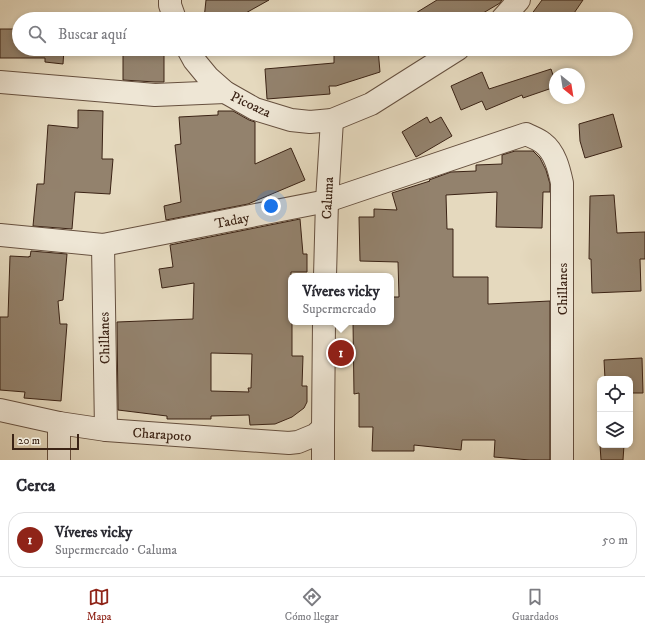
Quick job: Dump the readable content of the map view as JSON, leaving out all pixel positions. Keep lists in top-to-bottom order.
{
  "streets": {
    "street": [
      "Picoaza",
      "Caluma",
      "Taday",
      "Chillanes",
      "Charapoto"
    ]
  },
  "crossings": [
    ["Picoaza", "Caluma"],
    ["Caluma", "Taday"],
    ["Taday", "Chillanes"],
    ["Chillanes", "Charapoto"]
  ],
  "scale_bar": "20 m",
  "north": "bottom right",
  "page": {
    "search": "Buscar aquí",
    "popup": ["Víveres vicky", "Supermercado"],
    "pins": "1",
    "scale": "20 m",
    "heading": "Cerca",
    "list": [
      {
        "mark": "1",
        "name": "Víveres vicky",
        "note": "Supermercado · Caluma",
        "value": "50 m"
      }
    ],
    "nav": ["Mapa", "Cómo llegar", "Guardados"]
  }
}
